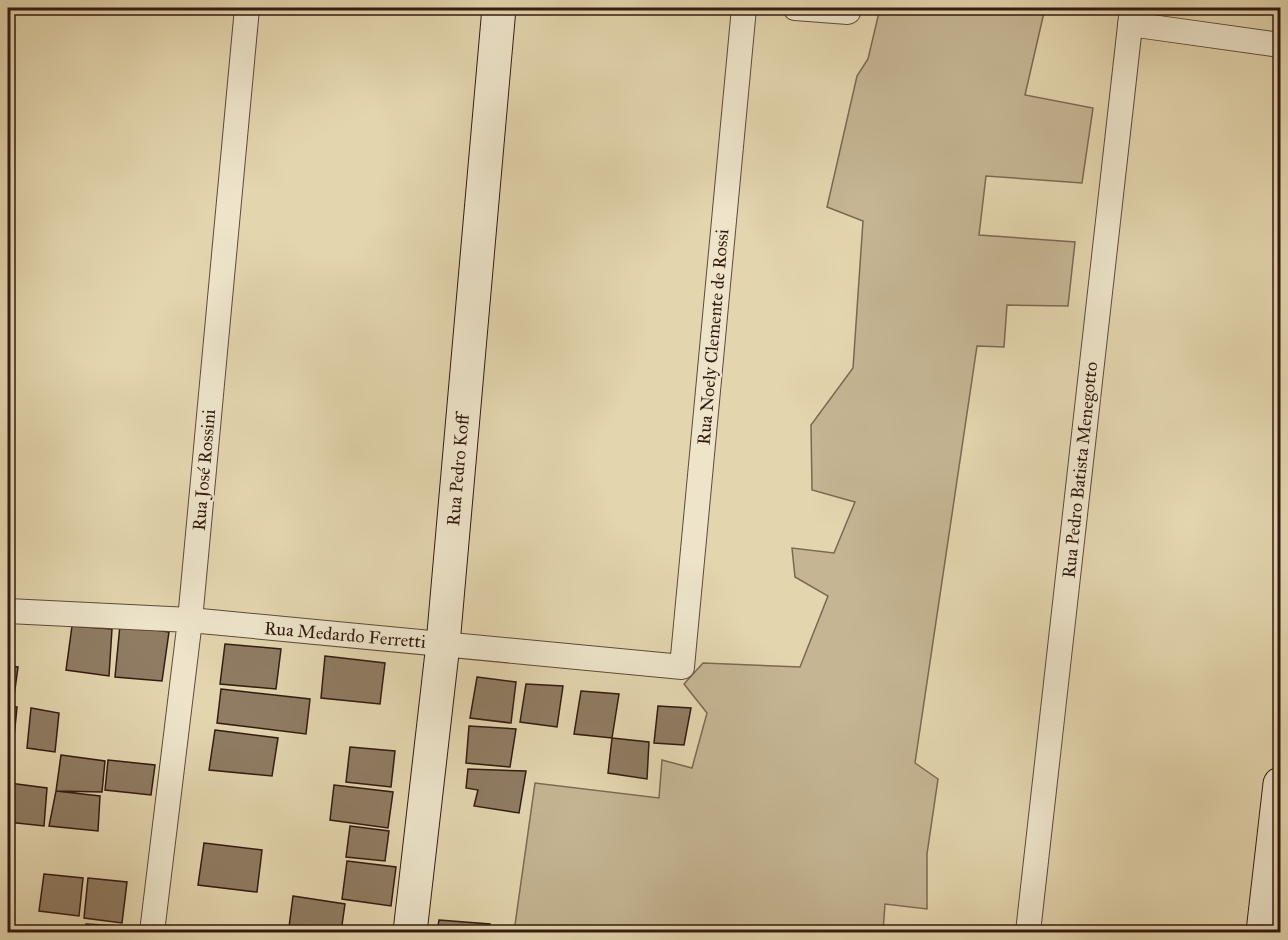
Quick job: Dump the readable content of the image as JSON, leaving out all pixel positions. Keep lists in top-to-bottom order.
{
  "streets": {
    "street": [
      "Rua Noely Clemente de Rossi",
      "Rua José Rossini",
      "Rua Pedro Koff",
      "Rua Pedro Batista Menegotto",
      "Rua Medardo Ferretti"
    ]
  },
  "crossings": [
    ["Rua Noely Clemente de Rossi", "Rua Medardo Ferretti"],
    ["Rua José Rossini", "Rua Medardo Ferretti"],
    ["Rua Pedro Koff", "Rua Medardo Ferretti"]
  ]
}
